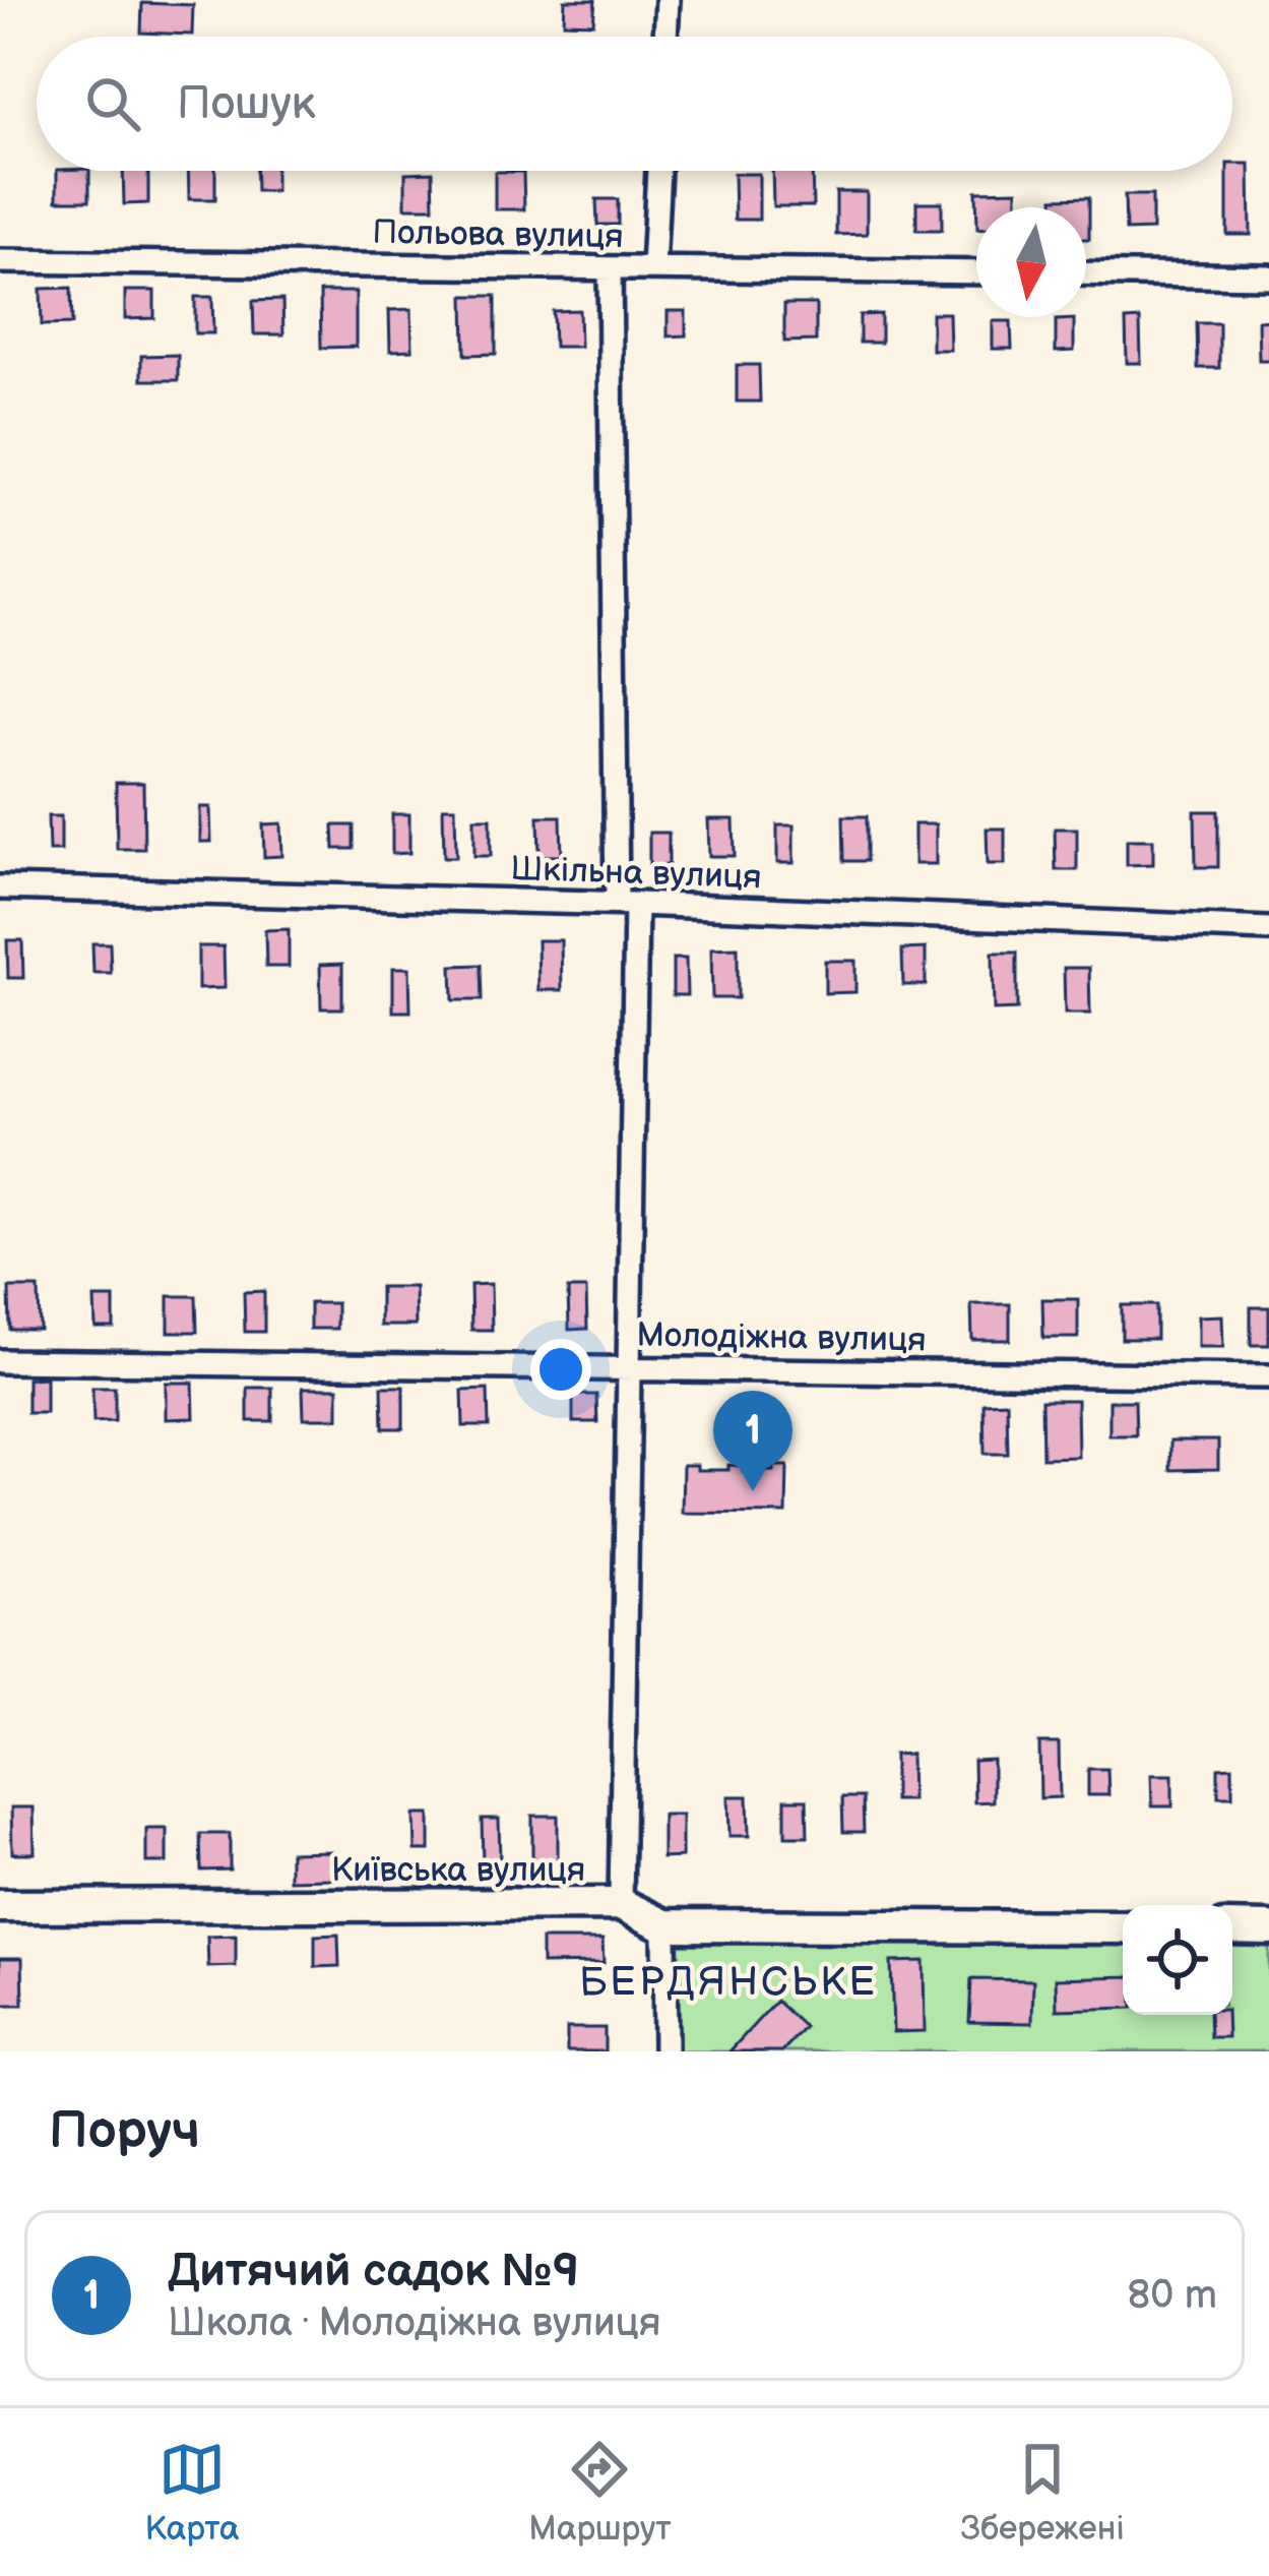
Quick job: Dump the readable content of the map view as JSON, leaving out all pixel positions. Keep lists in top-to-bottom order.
{
  "streets": {
    "street": [
      "Польова вулиця",
      "Шкільна вулиця",
      "Молодіжна вулиця",
      "Київська вулиця"
    ]
  },
  "districts": ["БЕРДЯНСЬКЕ"],
  "north": "bottom",
  "page": {
    "search": "Пошук",
    "pins": "1",
    "heading": "Поруч",
    "list": [
      {
        "mark": "1",
        "name": "Дитячий садок №9",
        "note": "Школа · Молодіжна вулиця",
        "value": "80 m"
      }
    ],
    "nav": ["Карта", "Маршрут", "Збережені"]
  }
}
